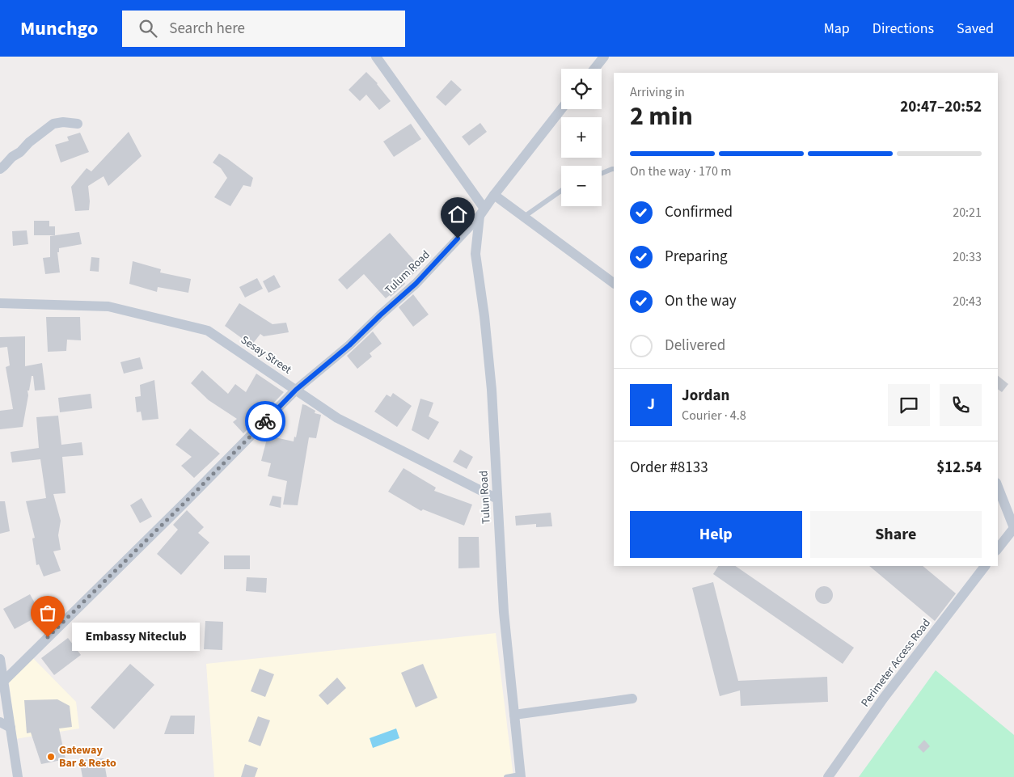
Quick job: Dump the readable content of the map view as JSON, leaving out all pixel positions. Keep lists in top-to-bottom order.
{
  "streets": {
    "street": [
      "Tulum Road",
      "Sesay Street",
      "Tulun Road",
      "Perimeter Access Road"
    ]
  },
  "crossings": [
    ["Tulum Road", "Sesay Street"],
    ["Tulum Road", "Tulun Road"],
    ["Sesay Street", "Tulun Road"]
  ],
  "places": ["Embassy Niteclub", "Gateway Bar & Resto"],
  "page": {
    "header": "Munchgo",
    "search": "Search here",
    "nav": ["Map", "Directions", "Saved"],
    "map_buttons": ["+", "−"],
    "heading": ["2 min", "Arriving in", "20:47–20:52"],
    "panel": [
      "Jordan",
      "Courier · 4.8",
      "Order #8133",
      "$12.54"
    ],
    "bar": "On the way · 170 m",
    "list": [
      ["Confirmed", "20:21"],
      ["Preparing", "20:33"],
      ["On the way", "20:43"],
      "Delivered"
    ],
    "round": "J",
    "buttons": ["Help", "Share"],
    "bubble": "Embassy Niteclub"
  }
}
